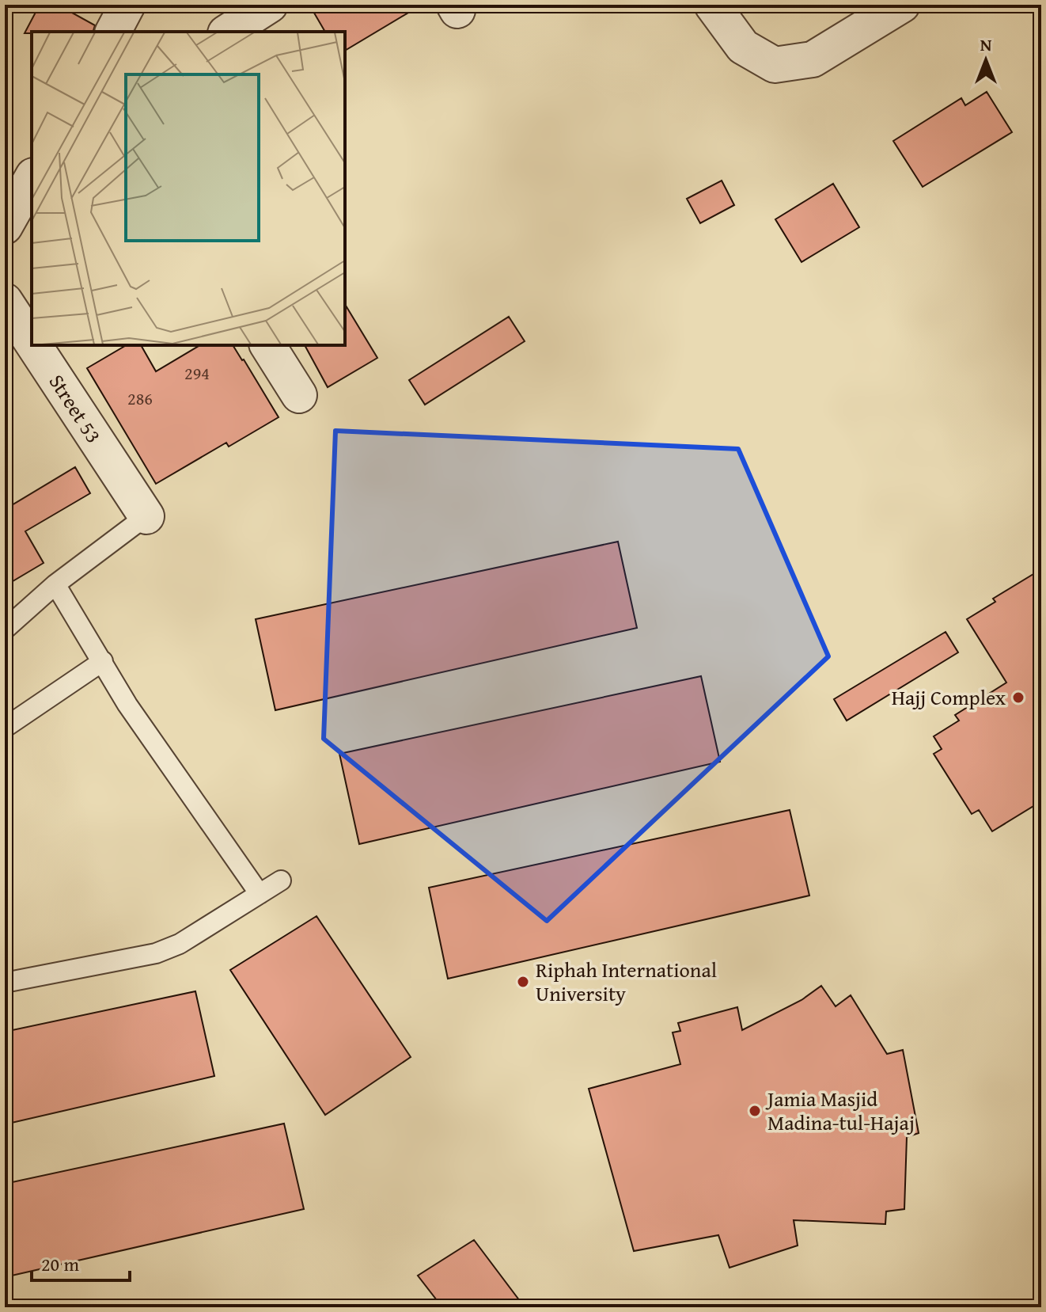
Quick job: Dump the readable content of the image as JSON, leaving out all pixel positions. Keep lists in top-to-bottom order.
{
  "streets": {
    "street": ["Street 53"]
  },
  "places": ["Hajj Complex", "Riphah International University", "Jamia Masjid Madina-tul-Hajaj"],
  "house_numbers": ["294", "286"],
  "scale_bar": "20 m",
  "north": "top"
}
